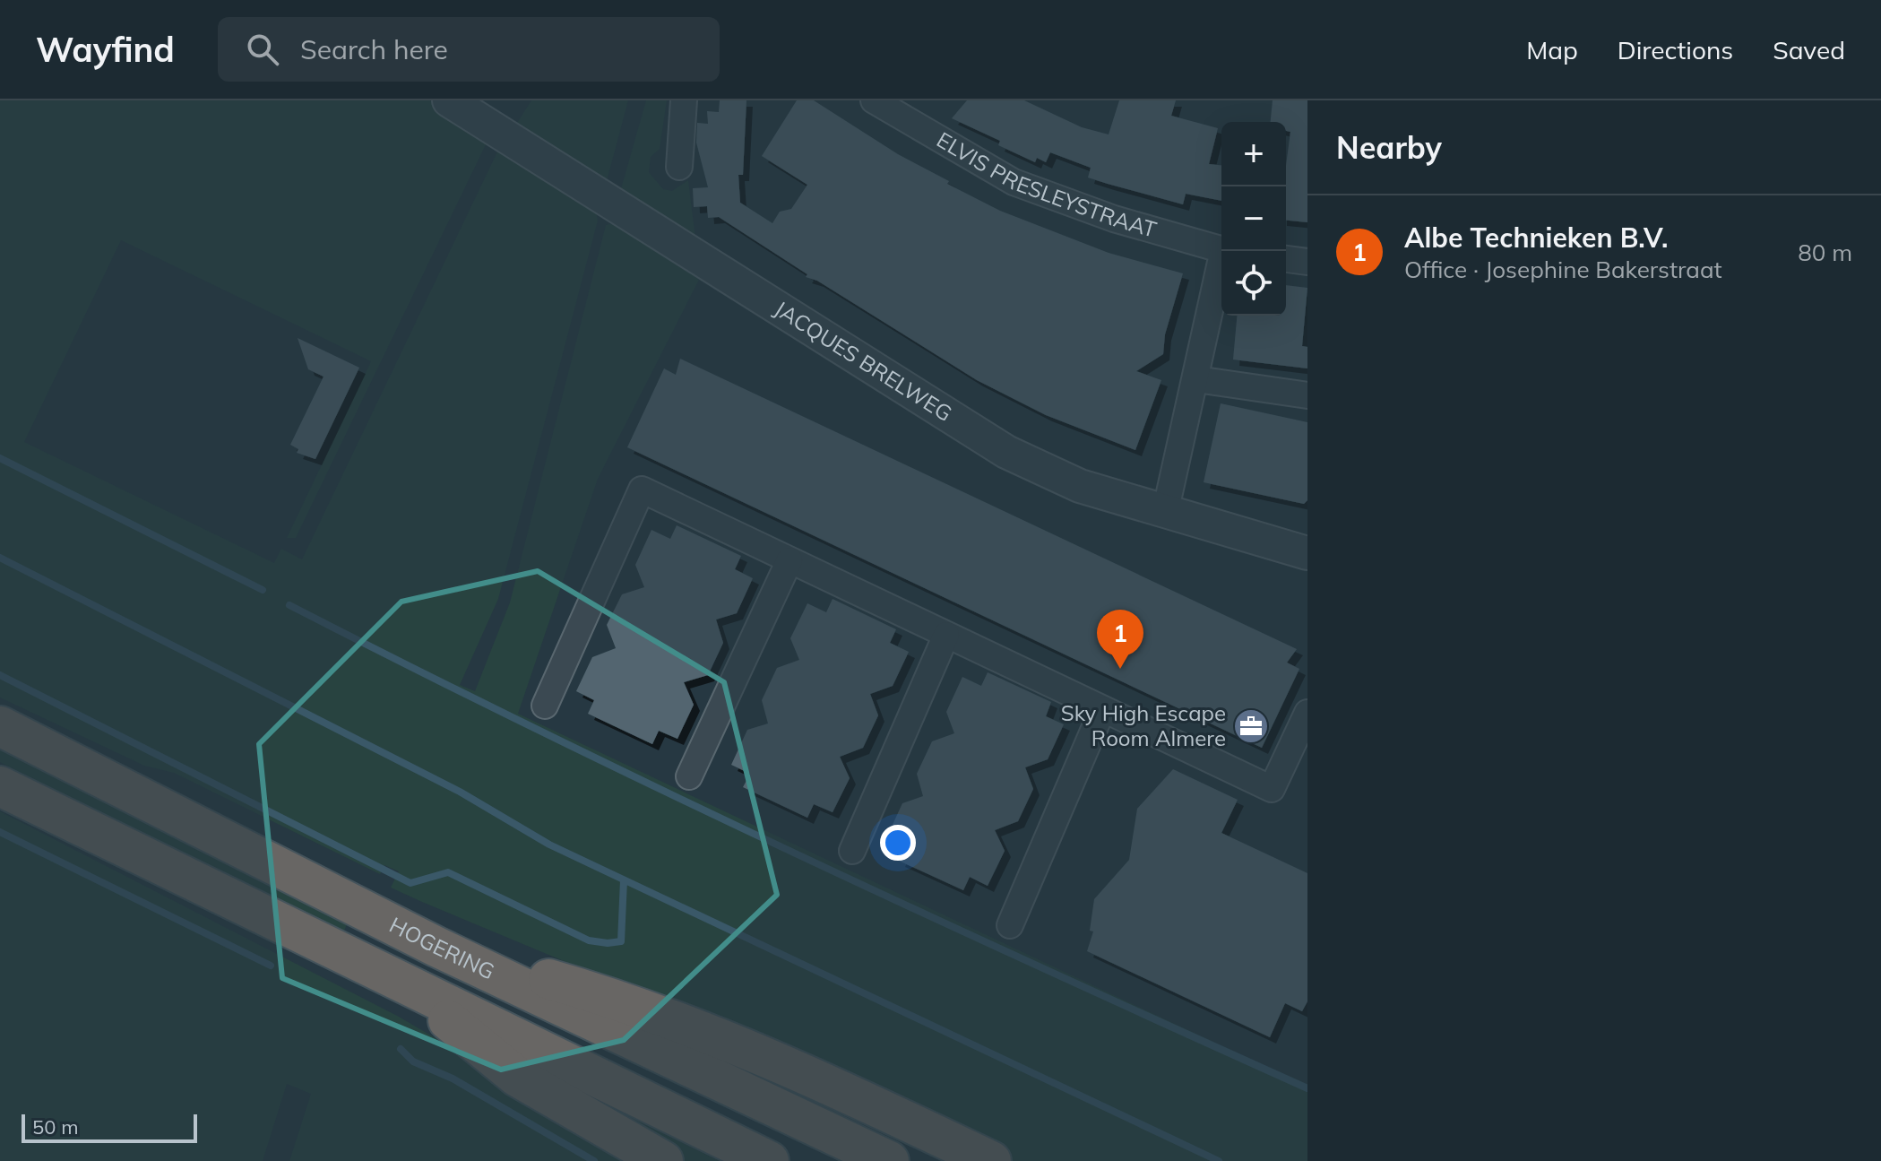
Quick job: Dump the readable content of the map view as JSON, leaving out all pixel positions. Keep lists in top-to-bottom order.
{
  "streets": {
    "highway": ["HOGERING"],
    "street": ["ELVIS PRESLEYSTRAAT", "JACQUES BRELWEG"]
  },
  "places": {
    "office": ["Sky High Escape Room Almere"]
  },
  "scale_bar": "50 m",
  "page": {
    "header": "Wayfind",
    "search": "Search here",
    "nav": ["Map", "Directions", "Saved"],
    "heading": "Nearby",
    "map_buttons": ["+", "−"],
    "list": [
      {
        "mark": "1",
        "name": "Albe Technieken B.V.",
        "note": "Office · Josephine Bakerstraat",
        "value": "80 m"
      }
    ],
    "pins": "1",
    "scale": "50 m"
  }
}
